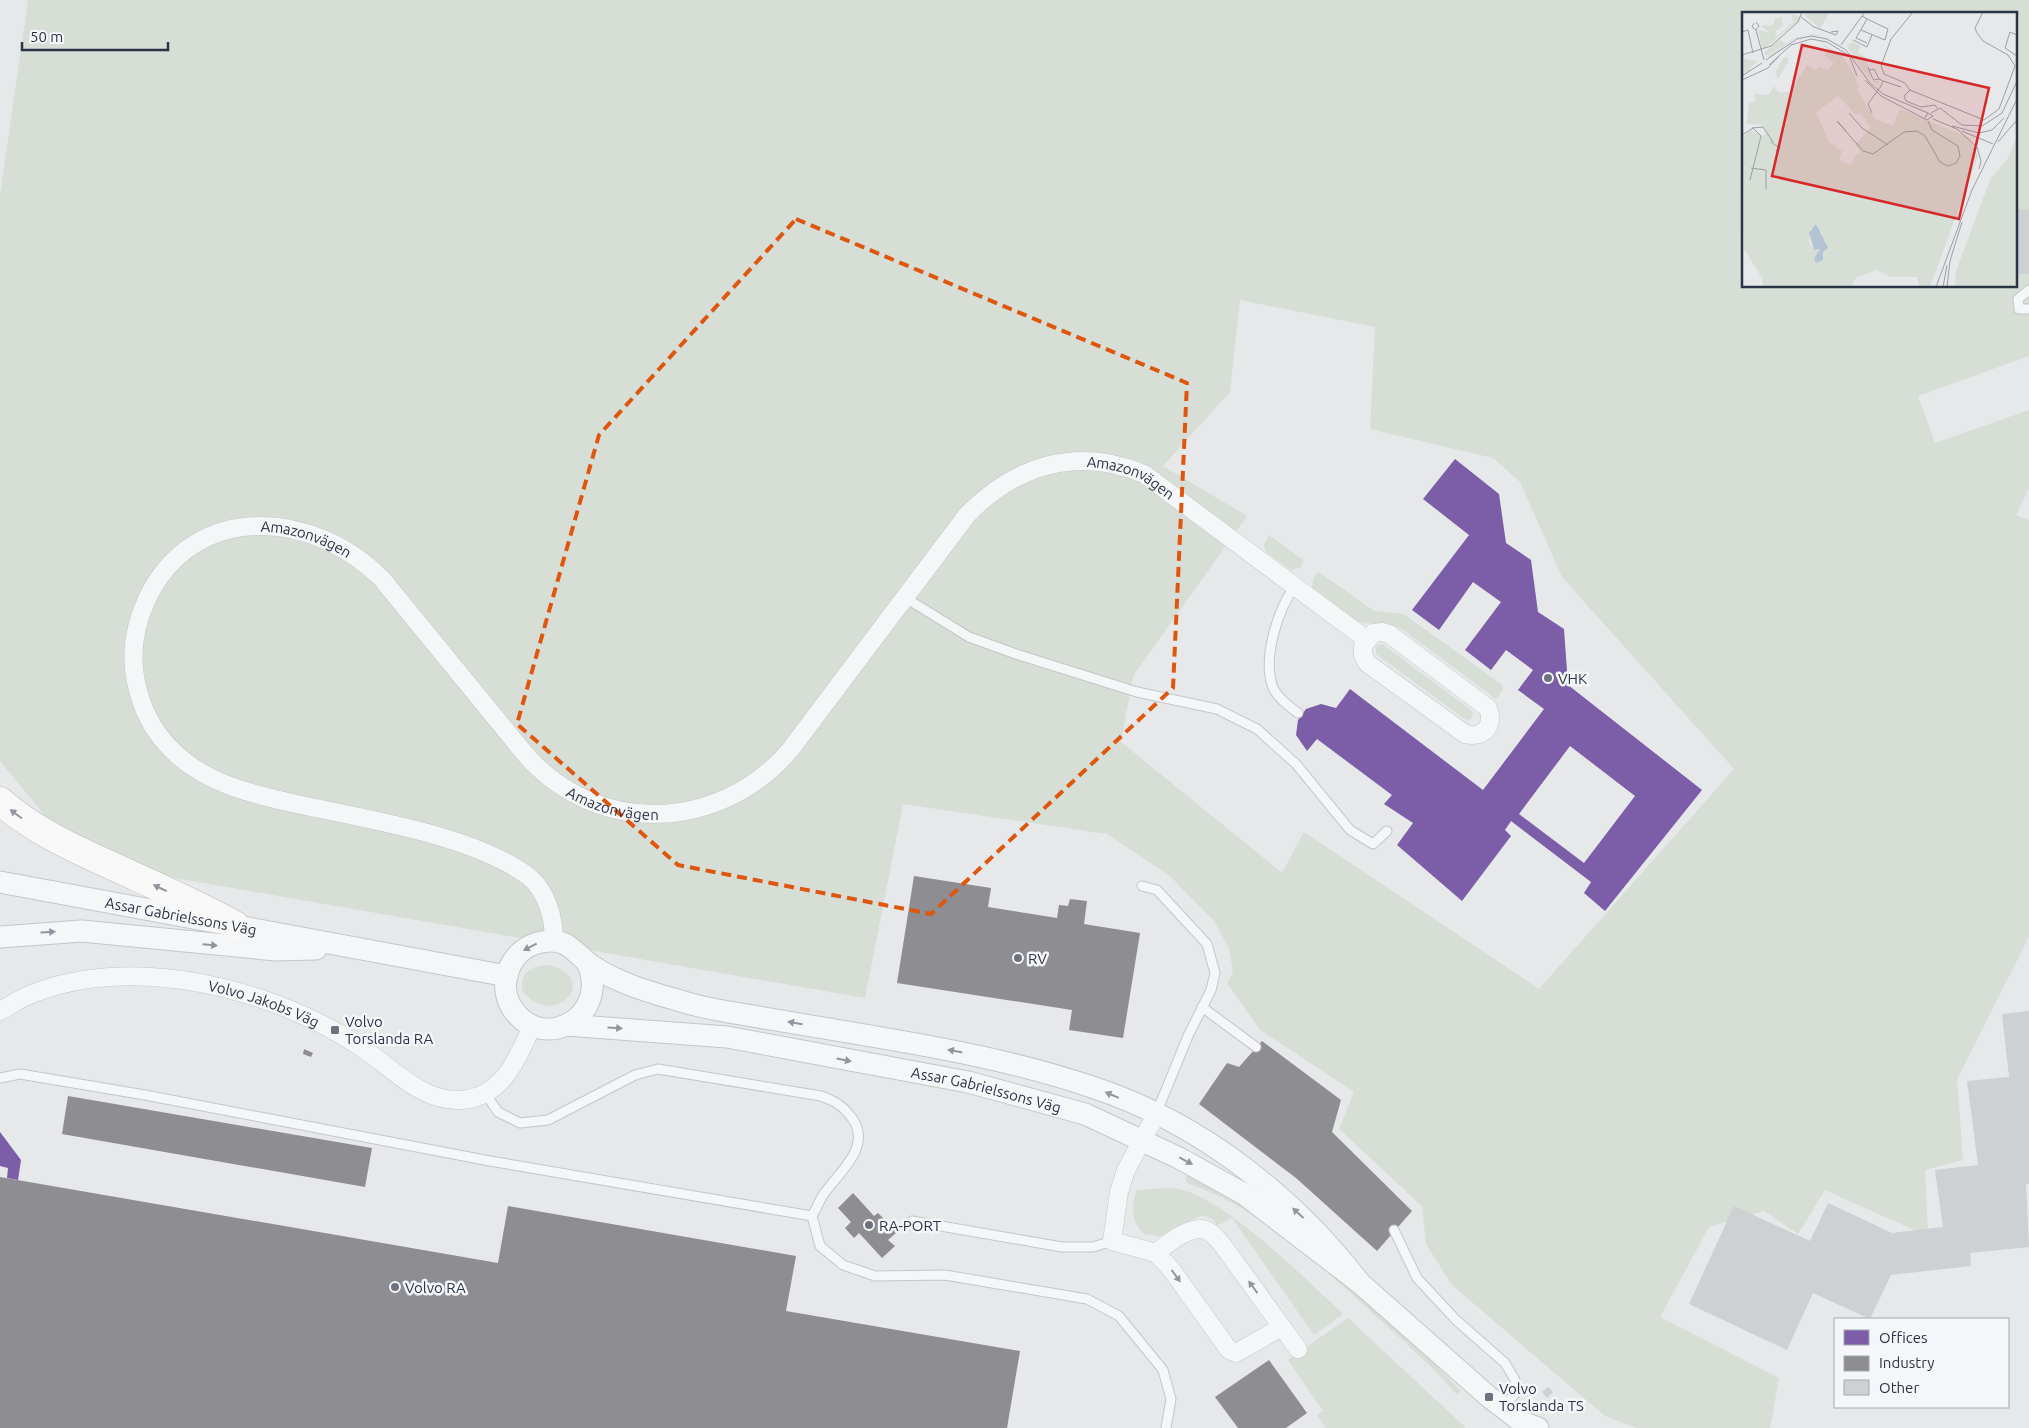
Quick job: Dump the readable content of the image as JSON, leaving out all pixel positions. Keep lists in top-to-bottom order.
{
  "streets": {
    "street": ["Amazonvägen", "Assar Gabrielssons Väg", "Volvo Jakobs Väg"]
  },
  "crossings": [
    ["Amazonvägen", "Assar Gabrielssons Väg"],
    ["Amazonvägen", "Volvo Jakobs Väg"],
    ["Assar Gabrielssons Väg", "Volvo Jakobs Väg"]
  ],
  "places": {
    "other": [
      "VHK",
      "RV",
      "RA-PORT",
      "Volvo RA"
    ],
    "transit": ["Volvo Torslanda RA", "Volvo Torslanda TS"]
  },
  "legend": ["Offices", "Industry", "Other"],
  "scale_bar": "50 m"
}
